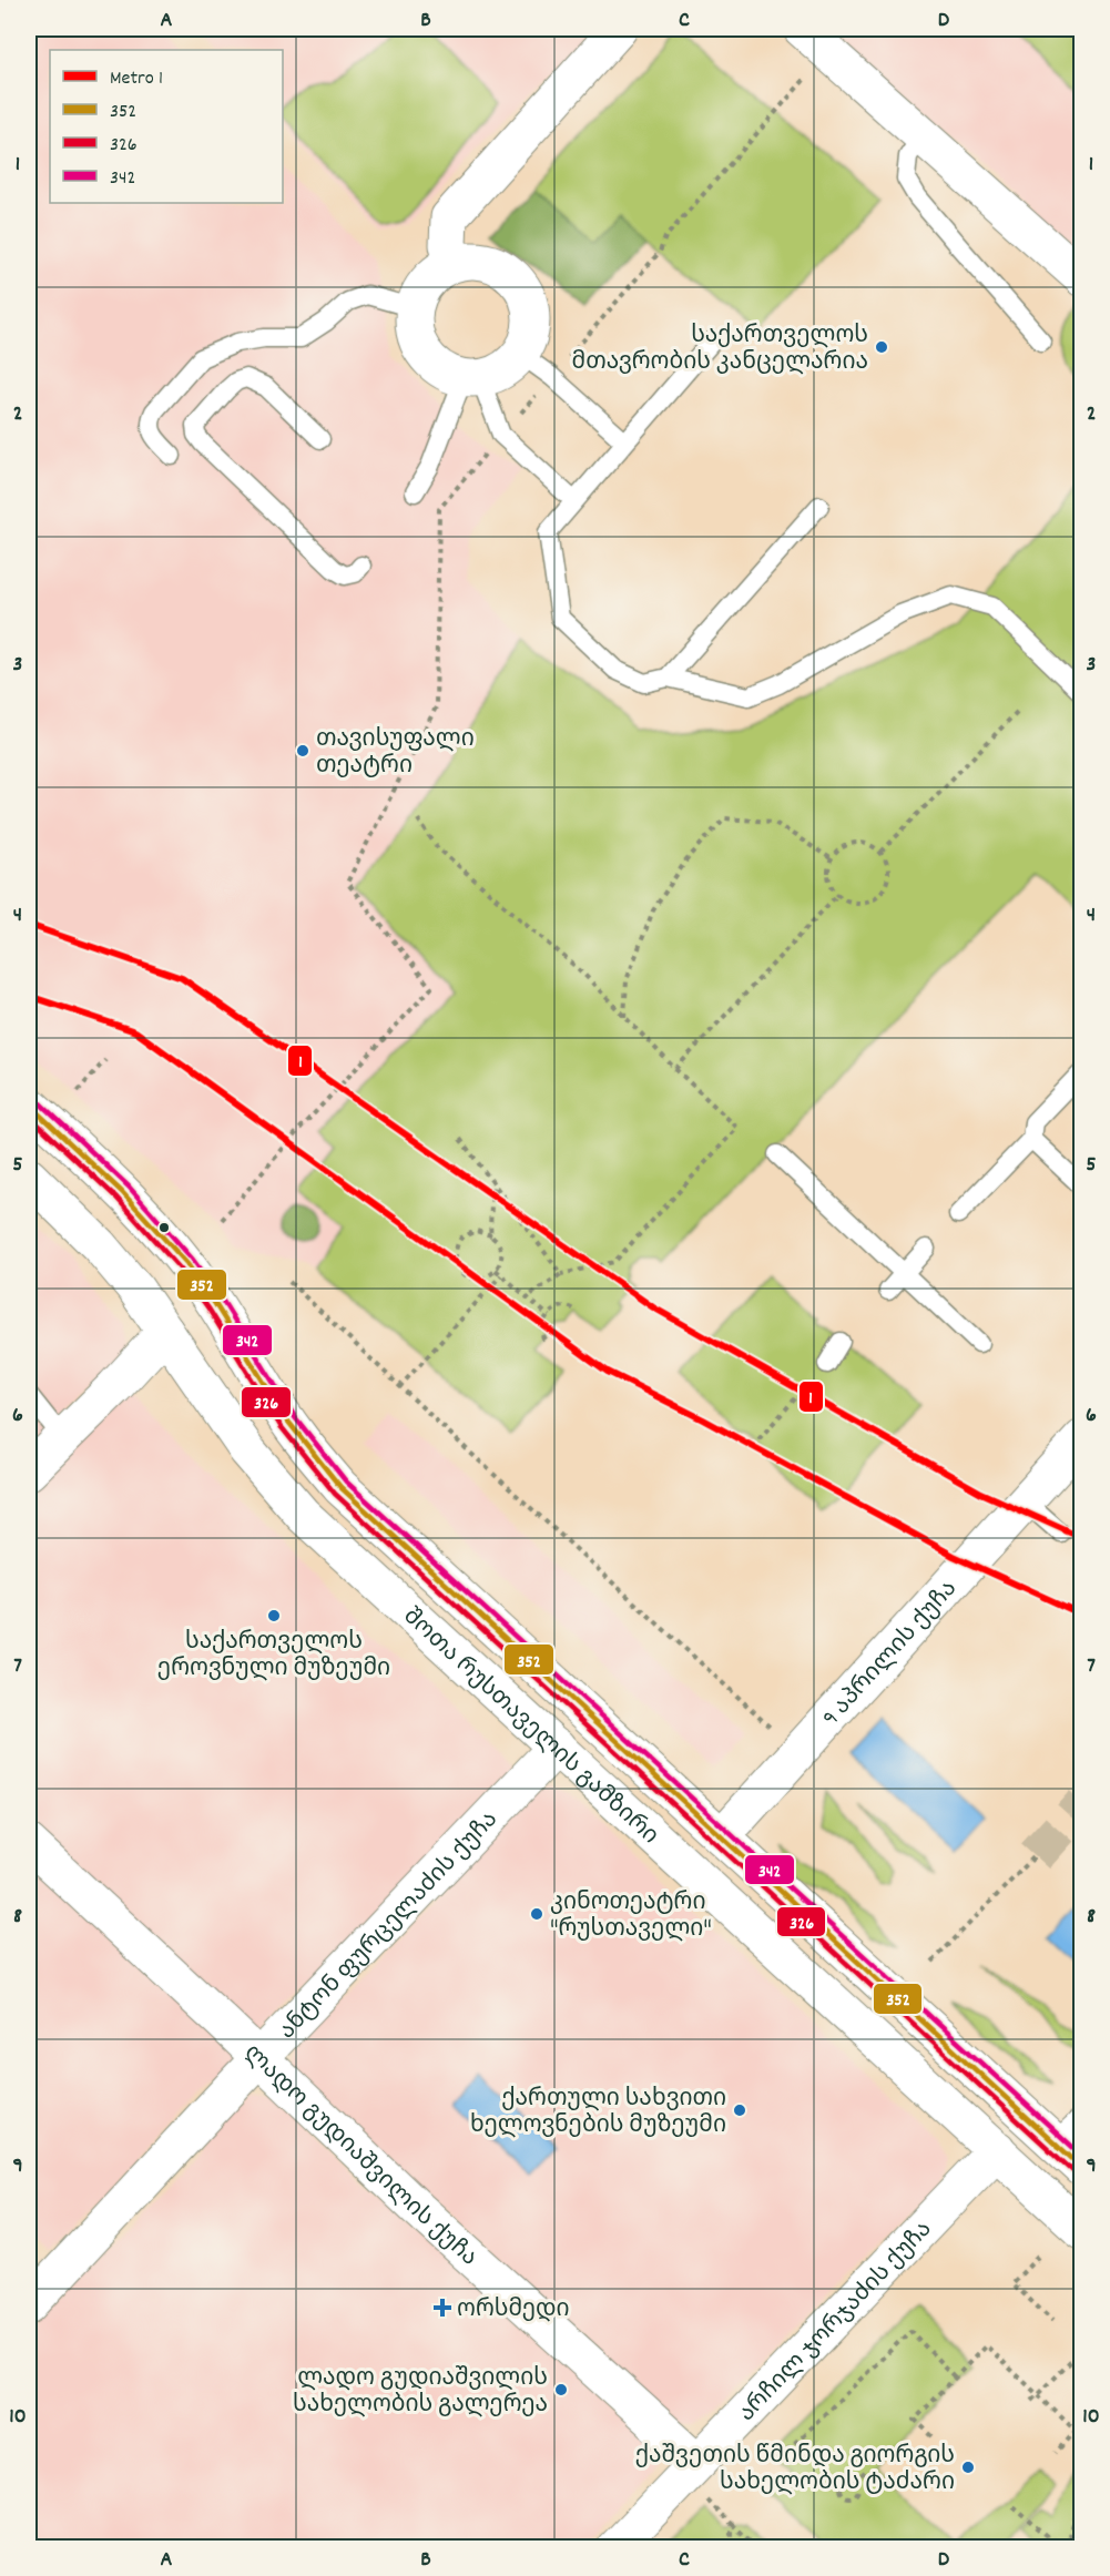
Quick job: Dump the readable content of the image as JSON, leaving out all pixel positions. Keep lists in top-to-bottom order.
{
  "streets": {
    "street": [
      "9 აპრილის ქუჩა",
      "შოთა რუსთაველის გამზირი",
      "ანტონ ფურცელაძის ქუჩა",
      "ლადო გუდიაშვილის ქუჩა",
      "არჩილ ჯორჯაძის ქუჩა"
    ]
  },
  "crossings": [
    ["9 აპრილის ქუჩა", "შოთა რუსთაველის გამზირი"],
    ["შოთა რუსთაველის გამზირი", "ანტონ ფურცელაძის ქუჩა"],
    ["შოთა რუსთაველის გამზირი", "არჩილ ჯორჯაძის ქუჩა"],
    ["ანტონ ფურცელაძის ქუჩა", "ლადო გუდიაშვილის ქუჩა"],
    ["ლადო გუდიაშვილის ქუჩა", "არჩილ ჯორჯაძის ქუჩა"]
  ],
  "places": {
    "other": [
      "საქართველოს მთავრობის კანცელარია",
      "თავისუფალი თეატრი",
      "საქართველოს ეროვნული მუზეუმი",
      "კინოთეატრი \"რუსთაველი\"",
      "ქართული სახვითი ხელოვნების მუზეუმი",
      "ლადო გუდიაშვილის სახელობის გალერეა",
      "ქაშვეთის წმინდა გიორგის სახელობის ტაძარი"
    ],
    "health": ["ორსმედი"]
  },
  "lines": [
    "metro line 1",
    "transit line 342",
    "transit line 352",
    "transit line 326"
  ],
  "legend": [
    "Metro 1",
    "352",
    "326",
    "342"
  ],
  "grid": {
    "columns": [
      "A",
      "B",
      "C",
      "D"
    ],
    "rows": [
      "1",
      "2",
      "3",
      "4",
      "5",
      "6",
      "7",
      "8",
      "9",
      "10"
    ]
  }
}
